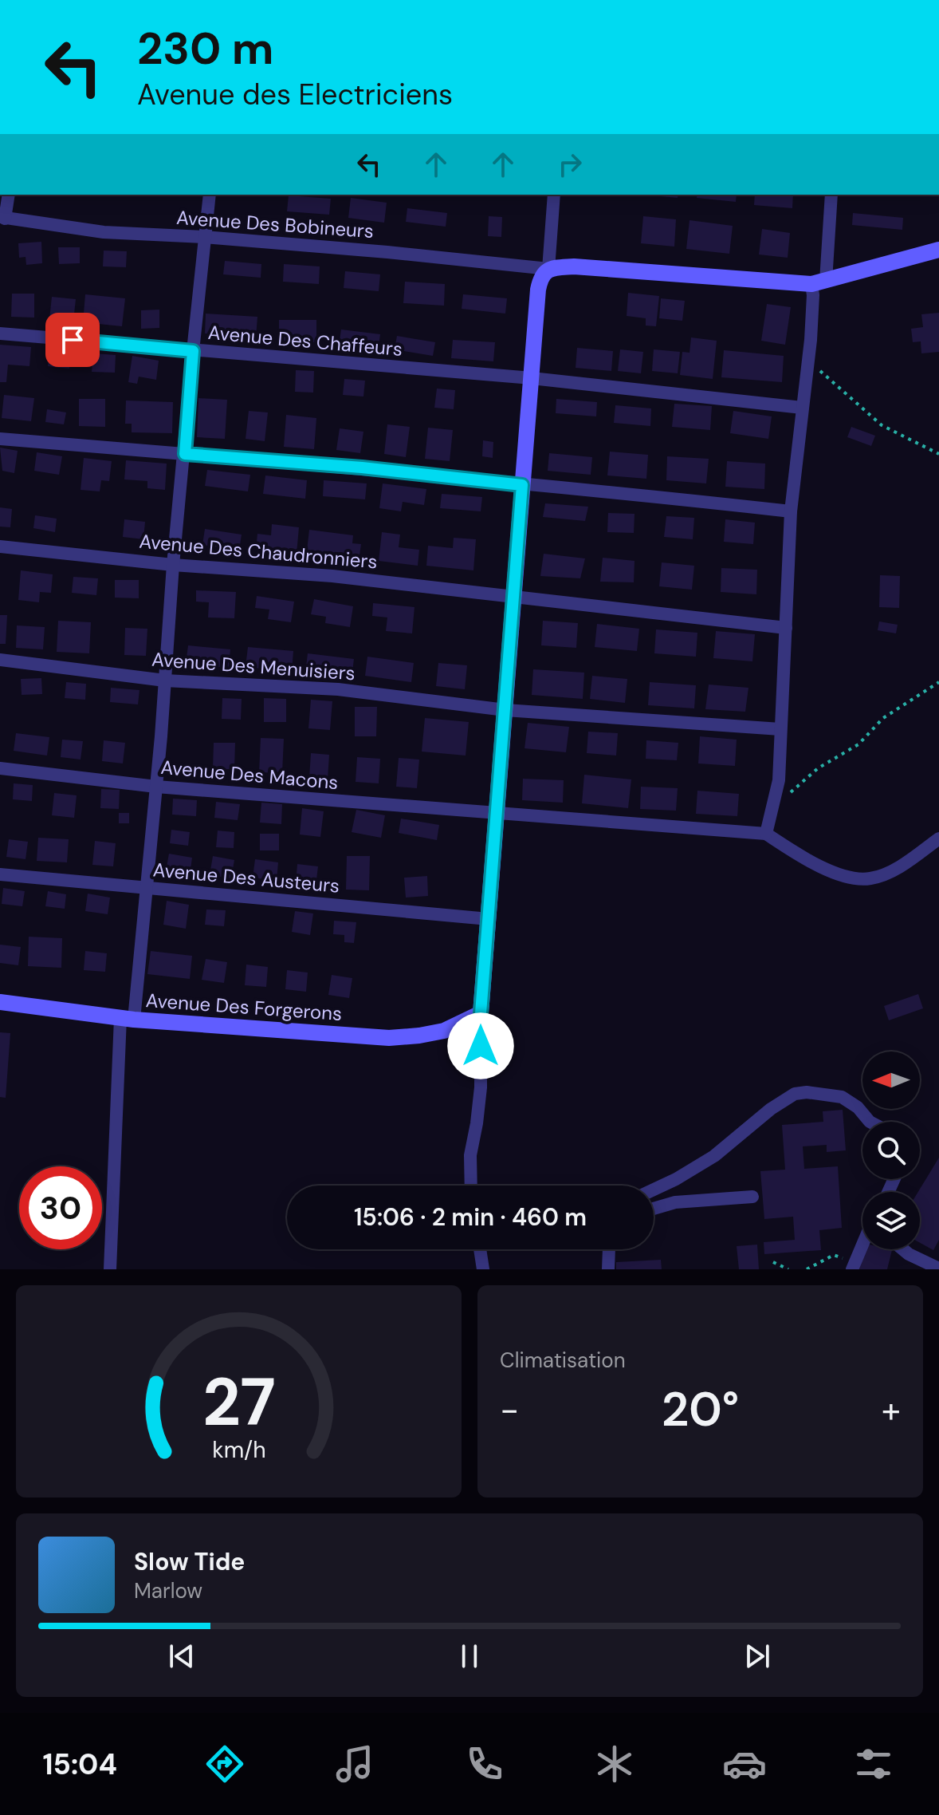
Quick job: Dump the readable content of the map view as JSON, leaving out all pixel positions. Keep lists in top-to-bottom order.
{
  "streets": {
    "street": [
      "Avenue Des Bobineurs",
      "Avenue Des Chaffeurs",
      "Avenue Des Chaudronniers",
      "Avenue Des Menuisiers",
      "Avenue Des Macons",
      "Avenue Des Austeurs",
      "Avenue Des Forgerons"
    ]
  },
  "north": "left",
  "page": {
    "turn": ["230 m", "Avenue des Electriciens"],
    "limit": "30",
    "trip": "15:06 · 2 min · 460 m",
    "tile": "Climatisation",
    "heat": ["−", "20°", "+"],
    "song": ["Slow Tide", "Marlow"],
    "tabs": "15:04",
    "gauge": ["27", "km/h"]
  }
}
